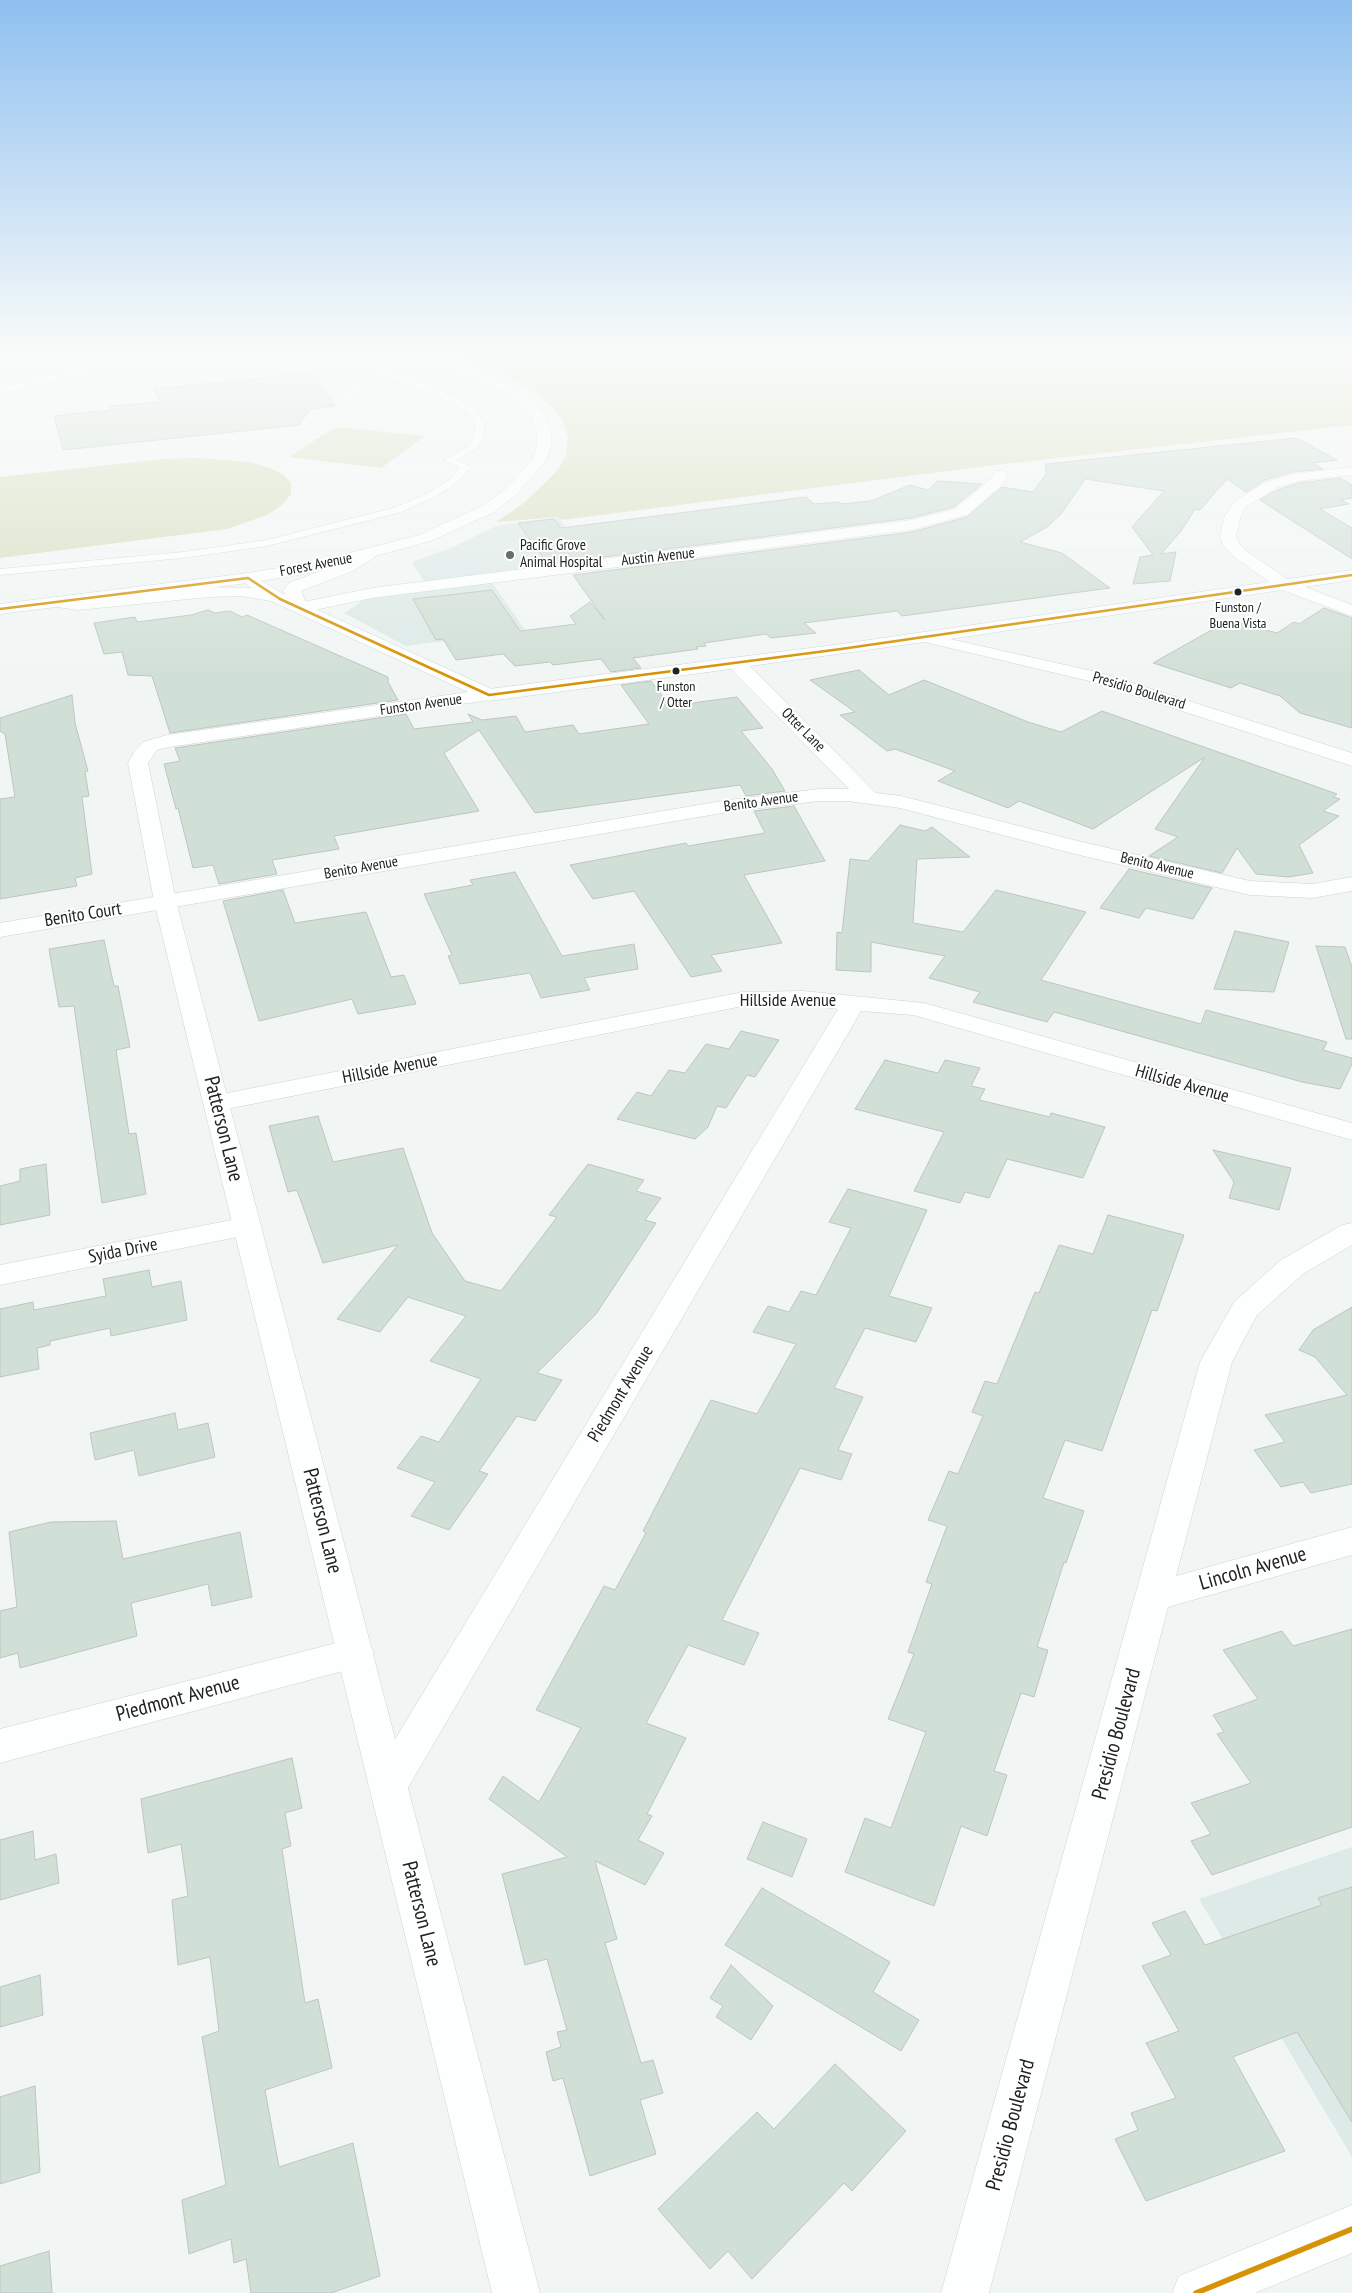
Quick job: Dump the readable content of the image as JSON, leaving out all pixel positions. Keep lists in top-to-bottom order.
{
  "streets": {
    "street": [
      "Austin Avenue",
      "Forest Avenue",
      "Presidio Boulevard",
      "Funston Avenue",
      "Otter Lane",
      "Benito Avenue",
      "Benito Court",
      "Hillside Avenue",
      "Patterson Lane",
      "Syida Drive",
      "Piedmont Avenue",
      "Lincoln Avenue"
    ]
  },
  "crossings": [
    ["Presidio Boulevard", "Funston Avenue"],
    ["Presidio Boulevard", "Lincoln Avenue"],
    ["Funston Avenue", "Otter Lane"],
    ["Funston Avenue", "Patterson Lane"],
    ["Otter Lane", "Benito Avenue"],
    ["Benito Avenue", "Benito Court"],
    ["Benito Avenue", "Patterson Lane"],
    ["Benito Court", "Patterson Lane"],
    ["Hillside Avenue", "Patterson Lane"],
    ["Hillside Avenue", "Piedmont Avenue"],
    ["Patterson Lane", "Syida Drive"],
    ["Patterson Lane", "Piedmont Avenue"]
  ],
  "places": ["Pacific Grove Animal Hospital", "Funston / Buena Vista", "Funston / Otter"]
}
